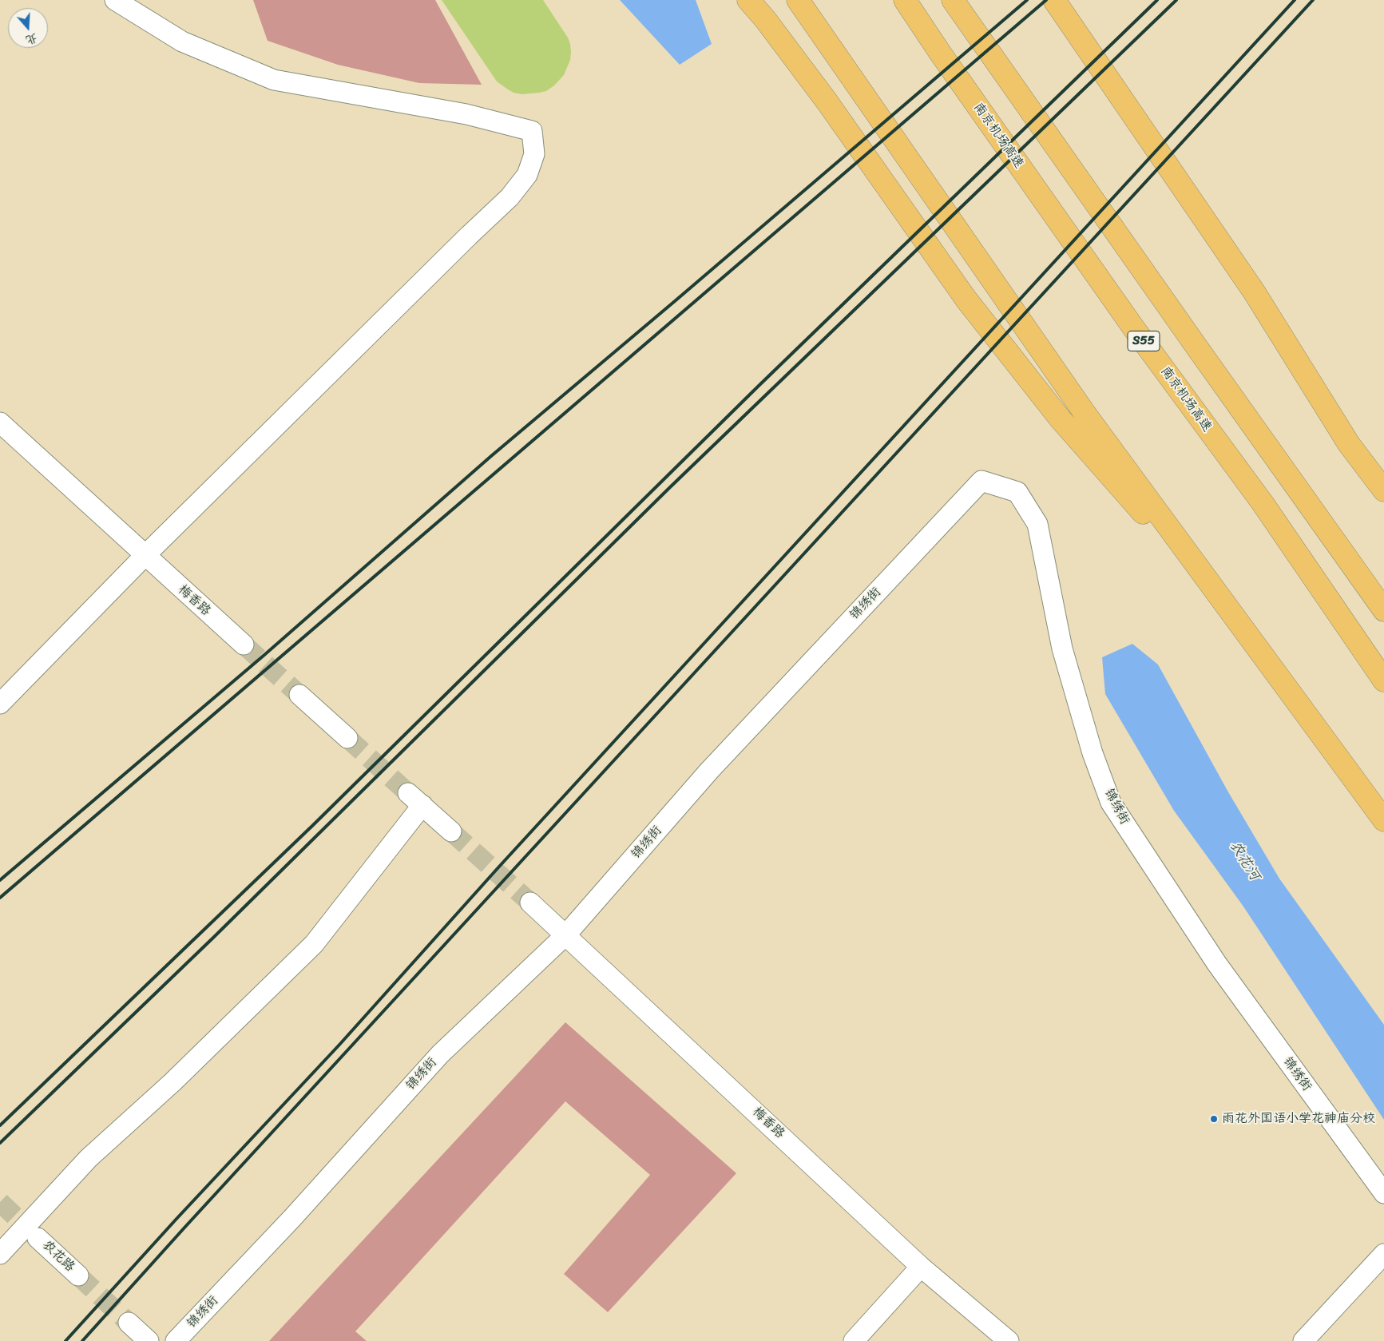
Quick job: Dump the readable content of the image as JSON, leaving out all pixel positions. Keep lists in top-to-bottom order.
{
  "streets": {
    "highway": ["南京机场高速", "S55"],
    "street": ["梅香路", "锦绣街", "农花路"]
  },
  "crossings": [
    ["梅香路", "锦绣街"]
  ],
  "water": ["农花河"],
  "places": ["雨花外国语小学花神庙分校"],
  "north": "bottom"
}
